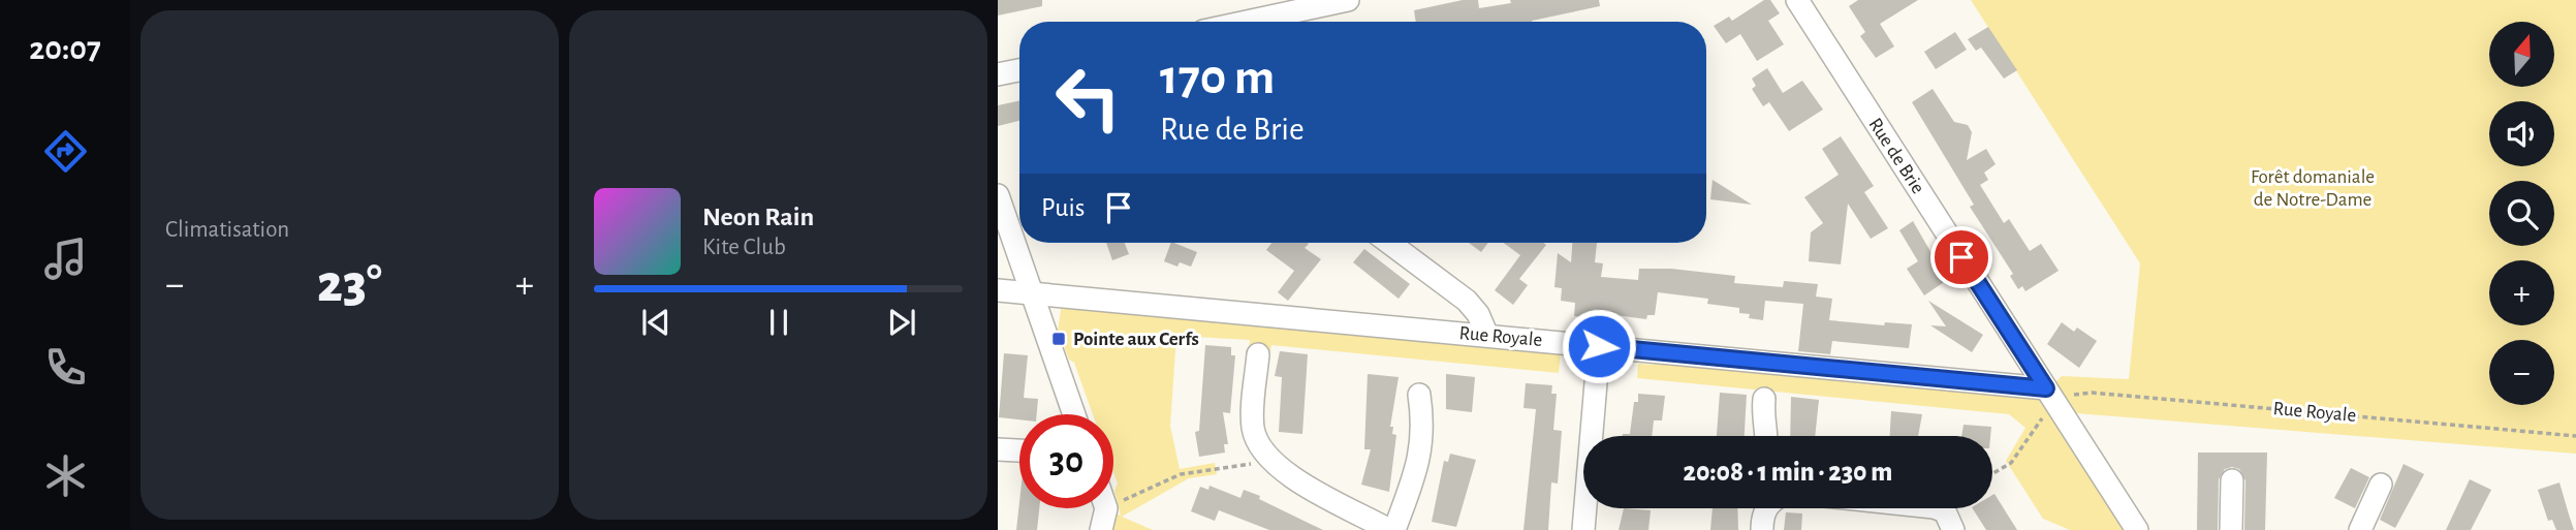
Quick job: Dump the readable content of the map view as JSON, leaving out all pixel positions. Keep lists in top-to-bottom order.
{
  "streets": {
    "street": ["Rue de Brie", "Rue Royale"]
  },
  "crossings": [
    ["Rue de Brie", "Rue Royale"]
  ],
  "parks": ["Forêt domaniale de Notre-Dame"],
  "places": {
    "transit": ["Pointe aux Cerfs"]
  },
  "north": "top",
  "page": {
    "tabs": "20:07",
    "tile": "Climatisation",
    "map_buttons": ["+", "−"],
    "turn": ["170 m", "Rue de Brie"],
    "then": "Puis",
    "song": ["Neon Rain", "Kite Club"],
    "heat": ["−", "23°", "+"],
    "limit": "30",
    "trip": "20:08 · 1 min · 230 m"
  }
}
